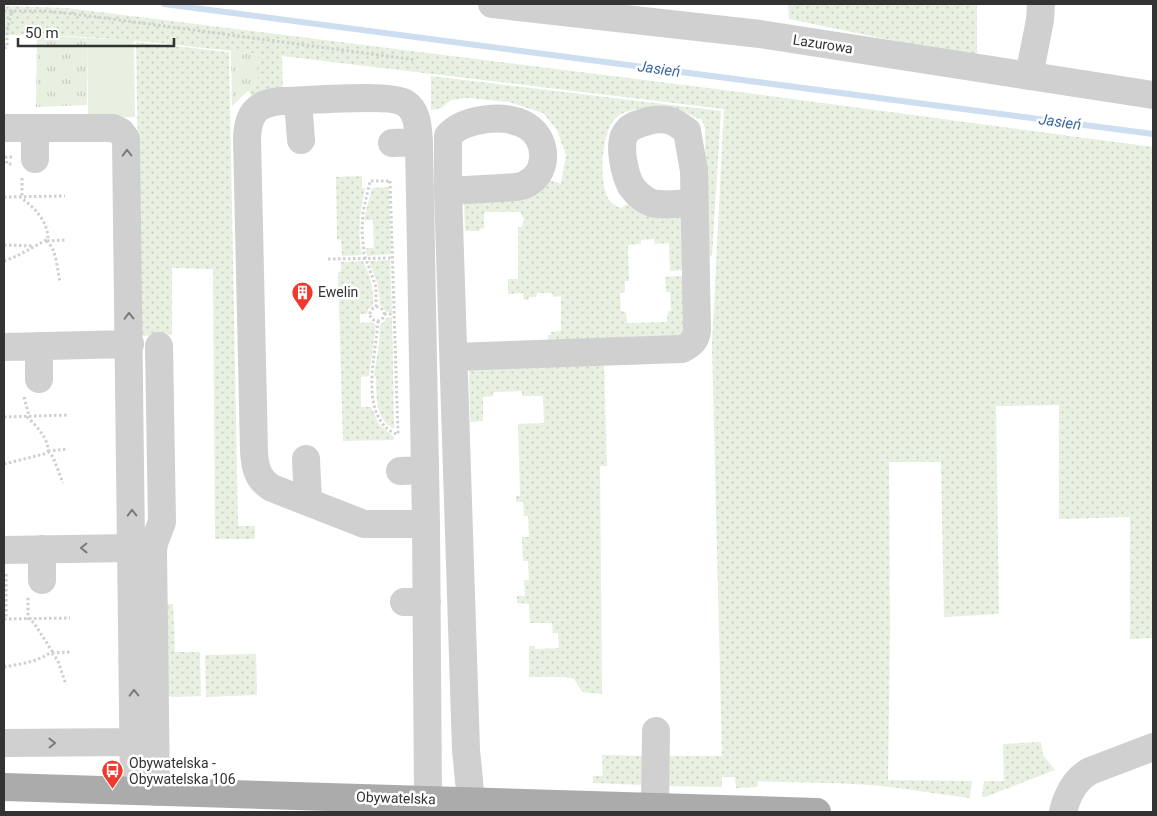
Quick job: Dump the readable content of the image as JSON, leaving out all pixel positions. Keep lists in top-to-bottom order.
{
  "streets": {
    "main road": ["Obywatelska"],
    "street": ["Lazurowa"]
  },
  "water": ["Jasień"],
  "places": {
    "building": ["Ewelin"],
    "bus stop": ["Obywatelska - Obywatelska 106"]
  },
  "scale_bar": "50 m"
}
